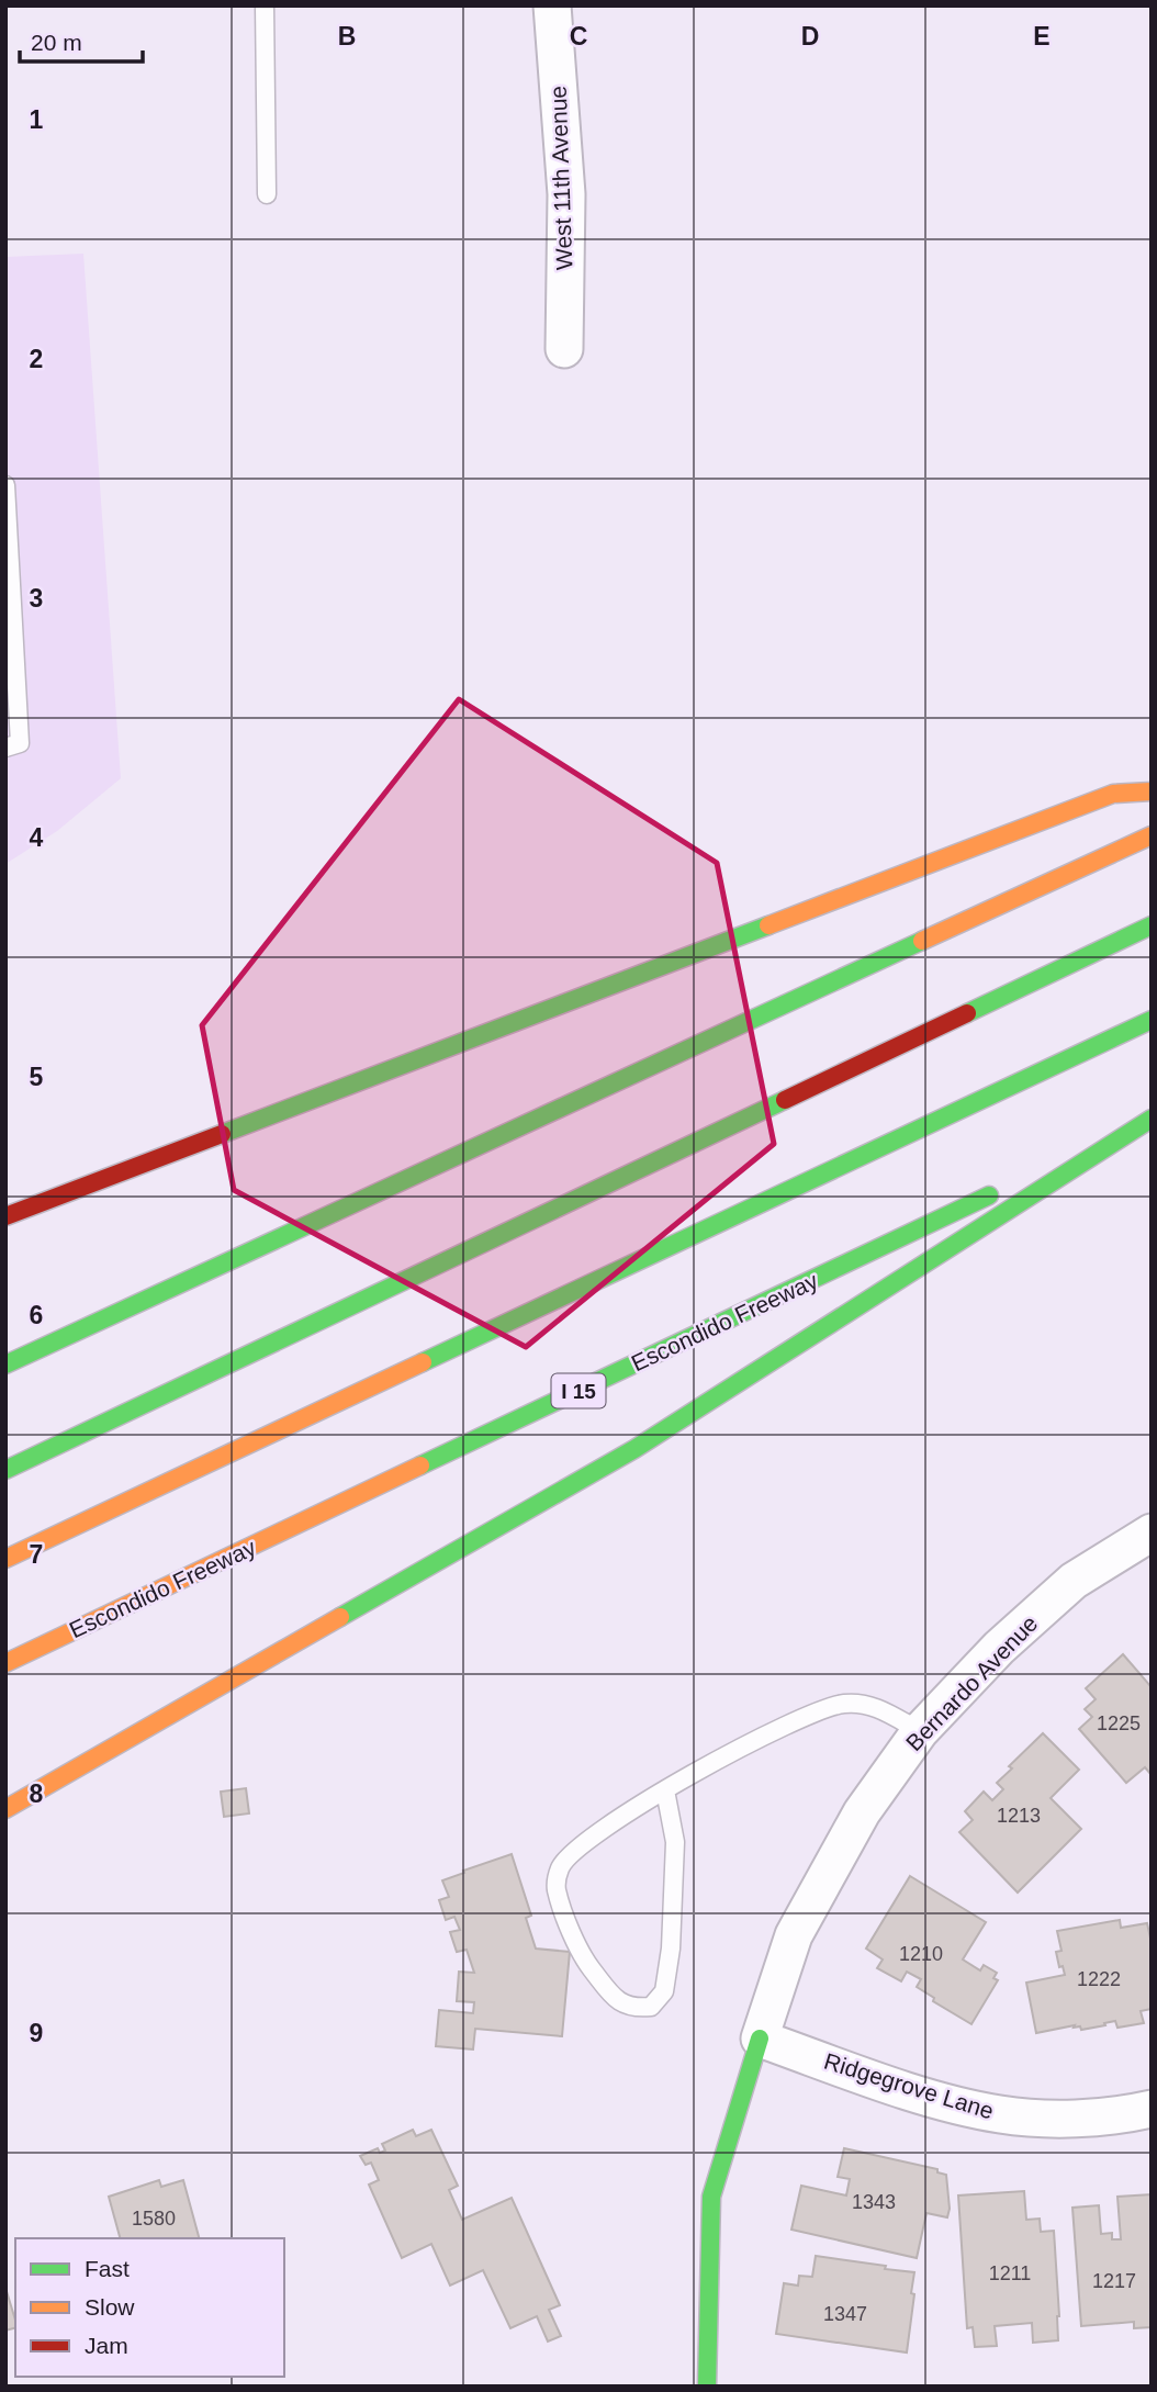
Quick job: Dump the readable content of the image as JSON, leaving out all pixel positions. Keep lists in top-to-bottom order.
{
  "streets": {
    "main road": ["Escondido Freeway", "I 15"],
    "street": ["West 11th Avenue", "Bernardo Avenue", "Ridgegrove Lane"]
  },
  "crossings": [
    ["Bernardo Avenue", "Ridgegrove Lane"]
  ],
  "house_numbers": [
    "1225",
    "1213",
    "1210",
    "1222",
    "1343",
    "1580",
    "1211",
    "1217",
    "1347"
  ],
  "legend": ["Fast", "Slow", "Jam"],
  "scale_bar": "20 m",
  "grid": {
    "columns": [
      "B",
      "C",
      "D",
      "E"
    ],
    "rows": [
      "1",
      "2",
      "3",
      "4",
      "5",
      "6",
      "7",
      "8",
      "9"
    ]
  }
}
